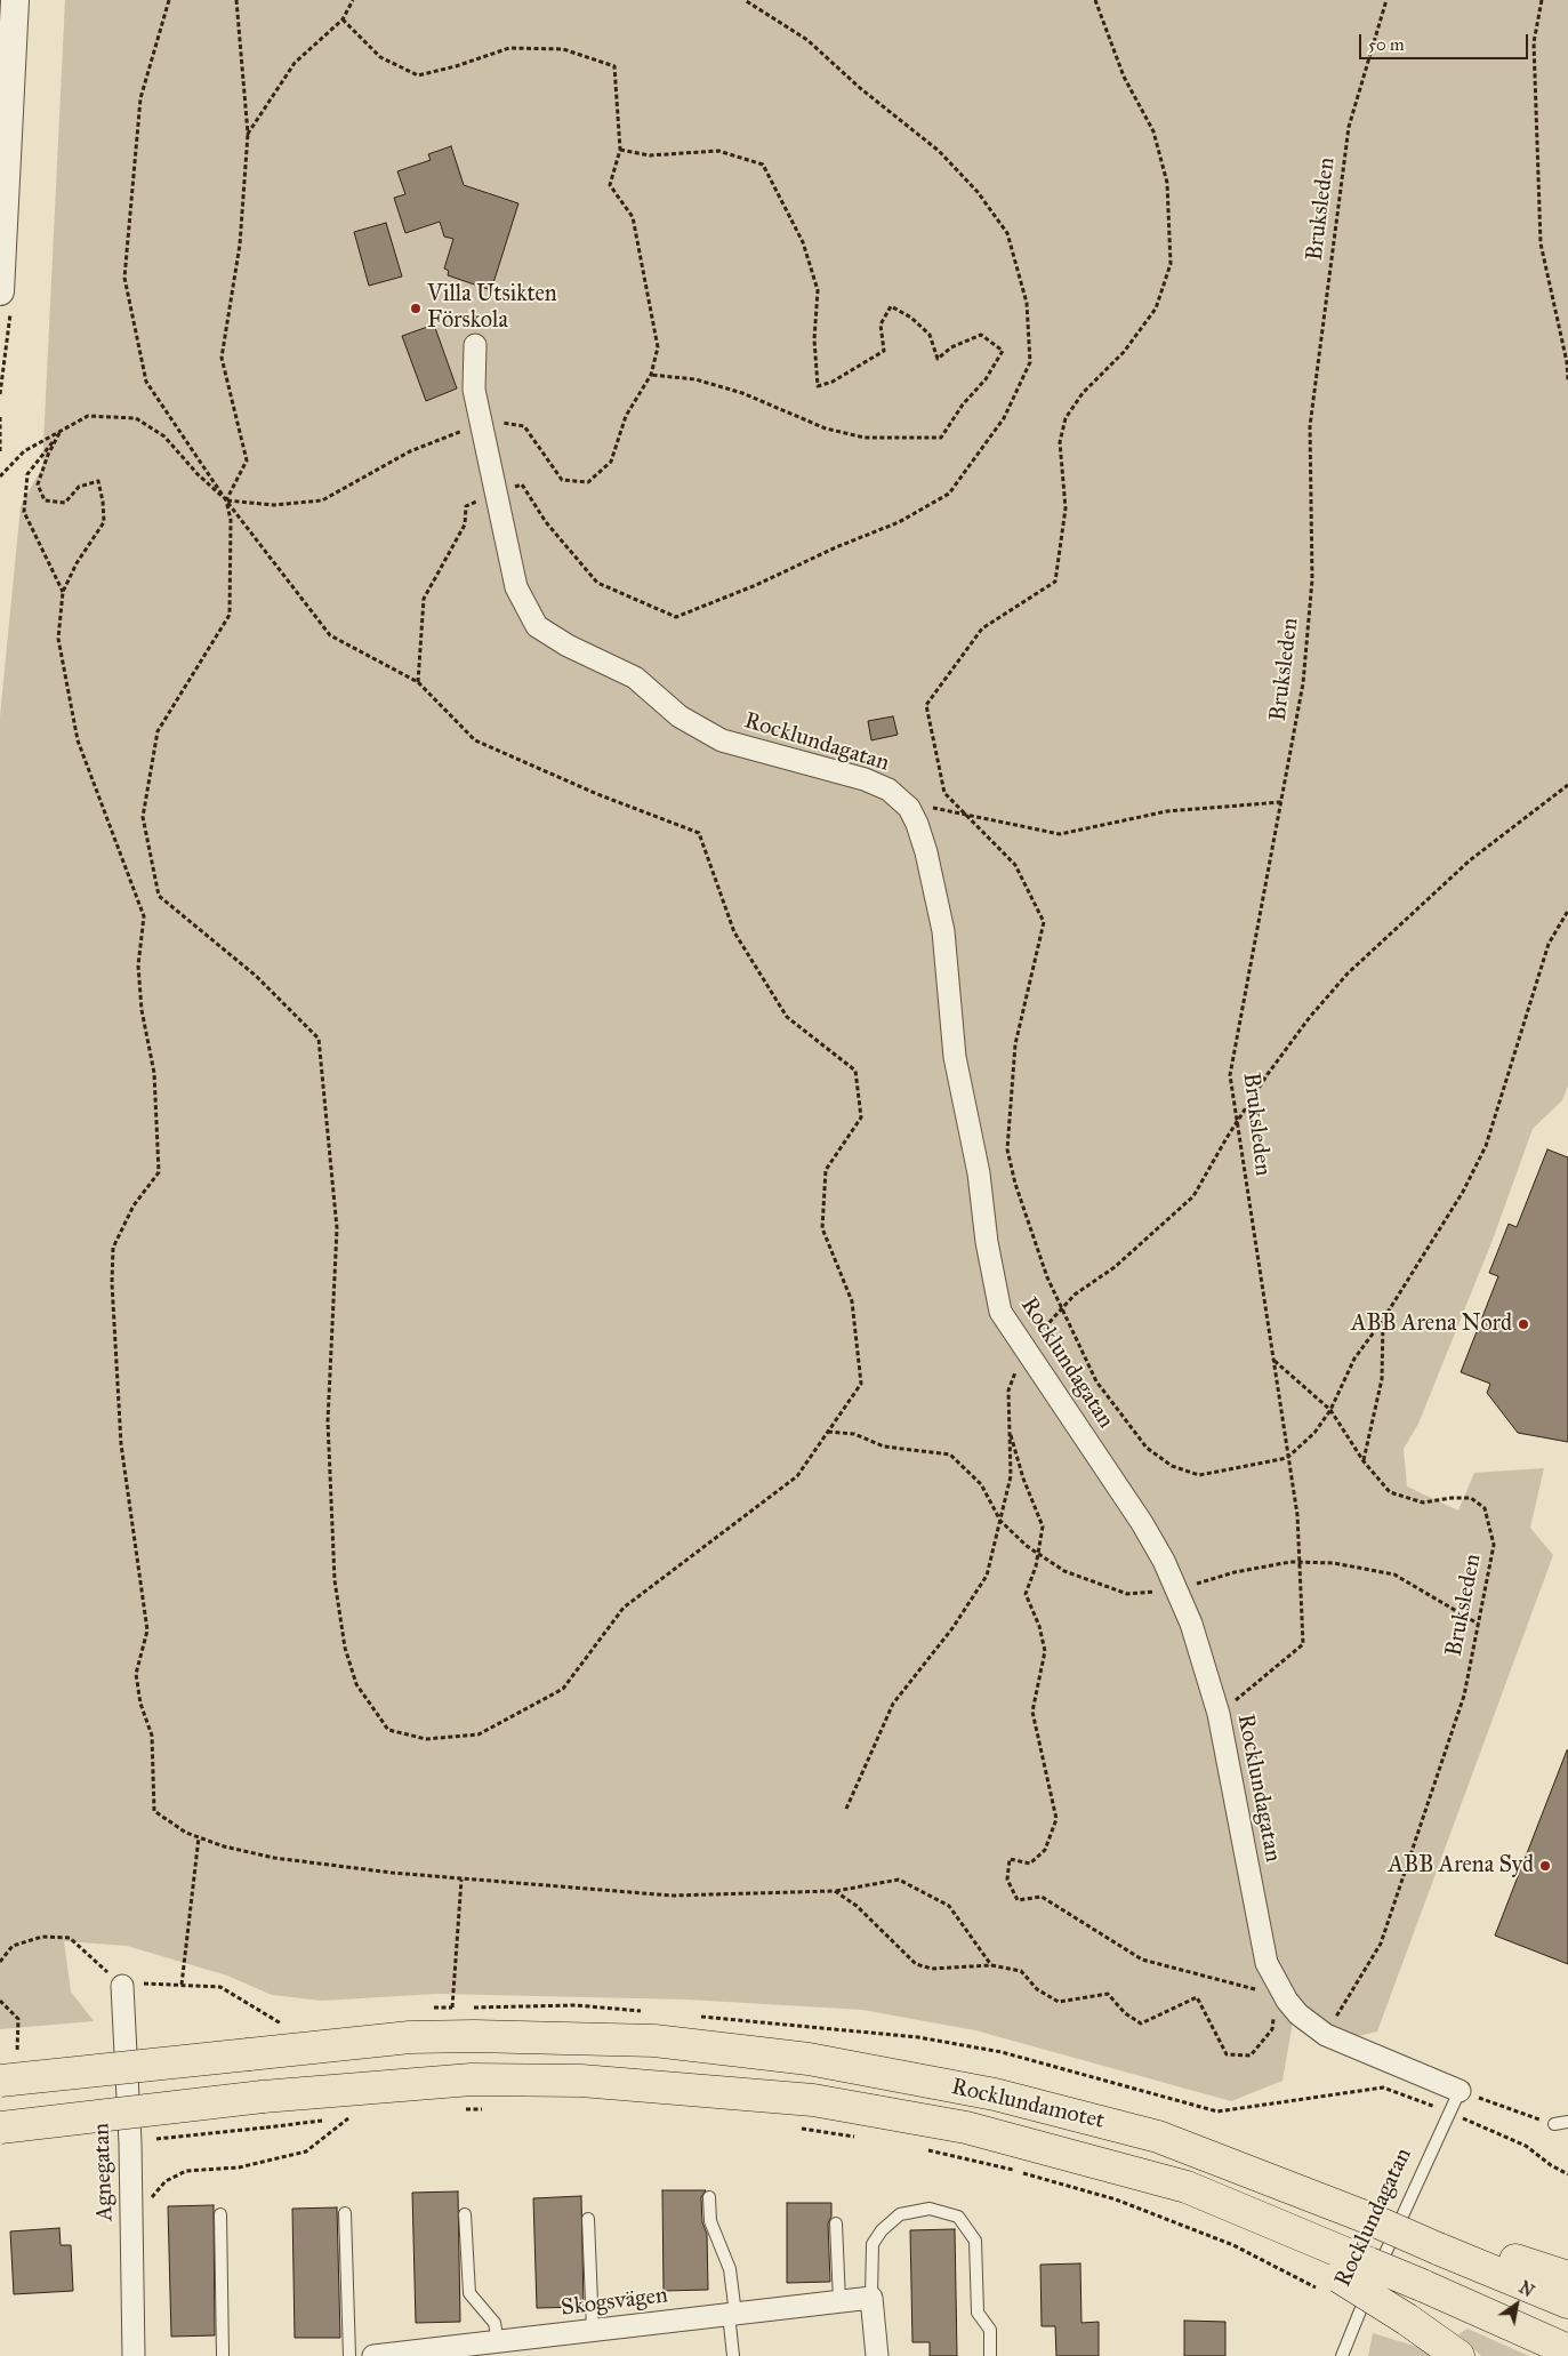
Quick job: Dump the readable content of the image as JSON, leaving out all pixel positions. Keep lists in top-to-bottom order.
{
  "streets": {
    "highway": ["Rocklundamotet"],
    "street": ["Rocklundagatan", "Agnegatan", "Skogsvägen"],
    "path": ["Bruksleden"]
  },
  "crossings": [
    ["Bruksleden", "Rocklundagatan"]
  ],
  "places": ["Villa Utsikten Förskola", "ABB Arena Nord", "ABB Arena Syd"],
  "scale_bar": "50 m",
  "north": "top right"
}
